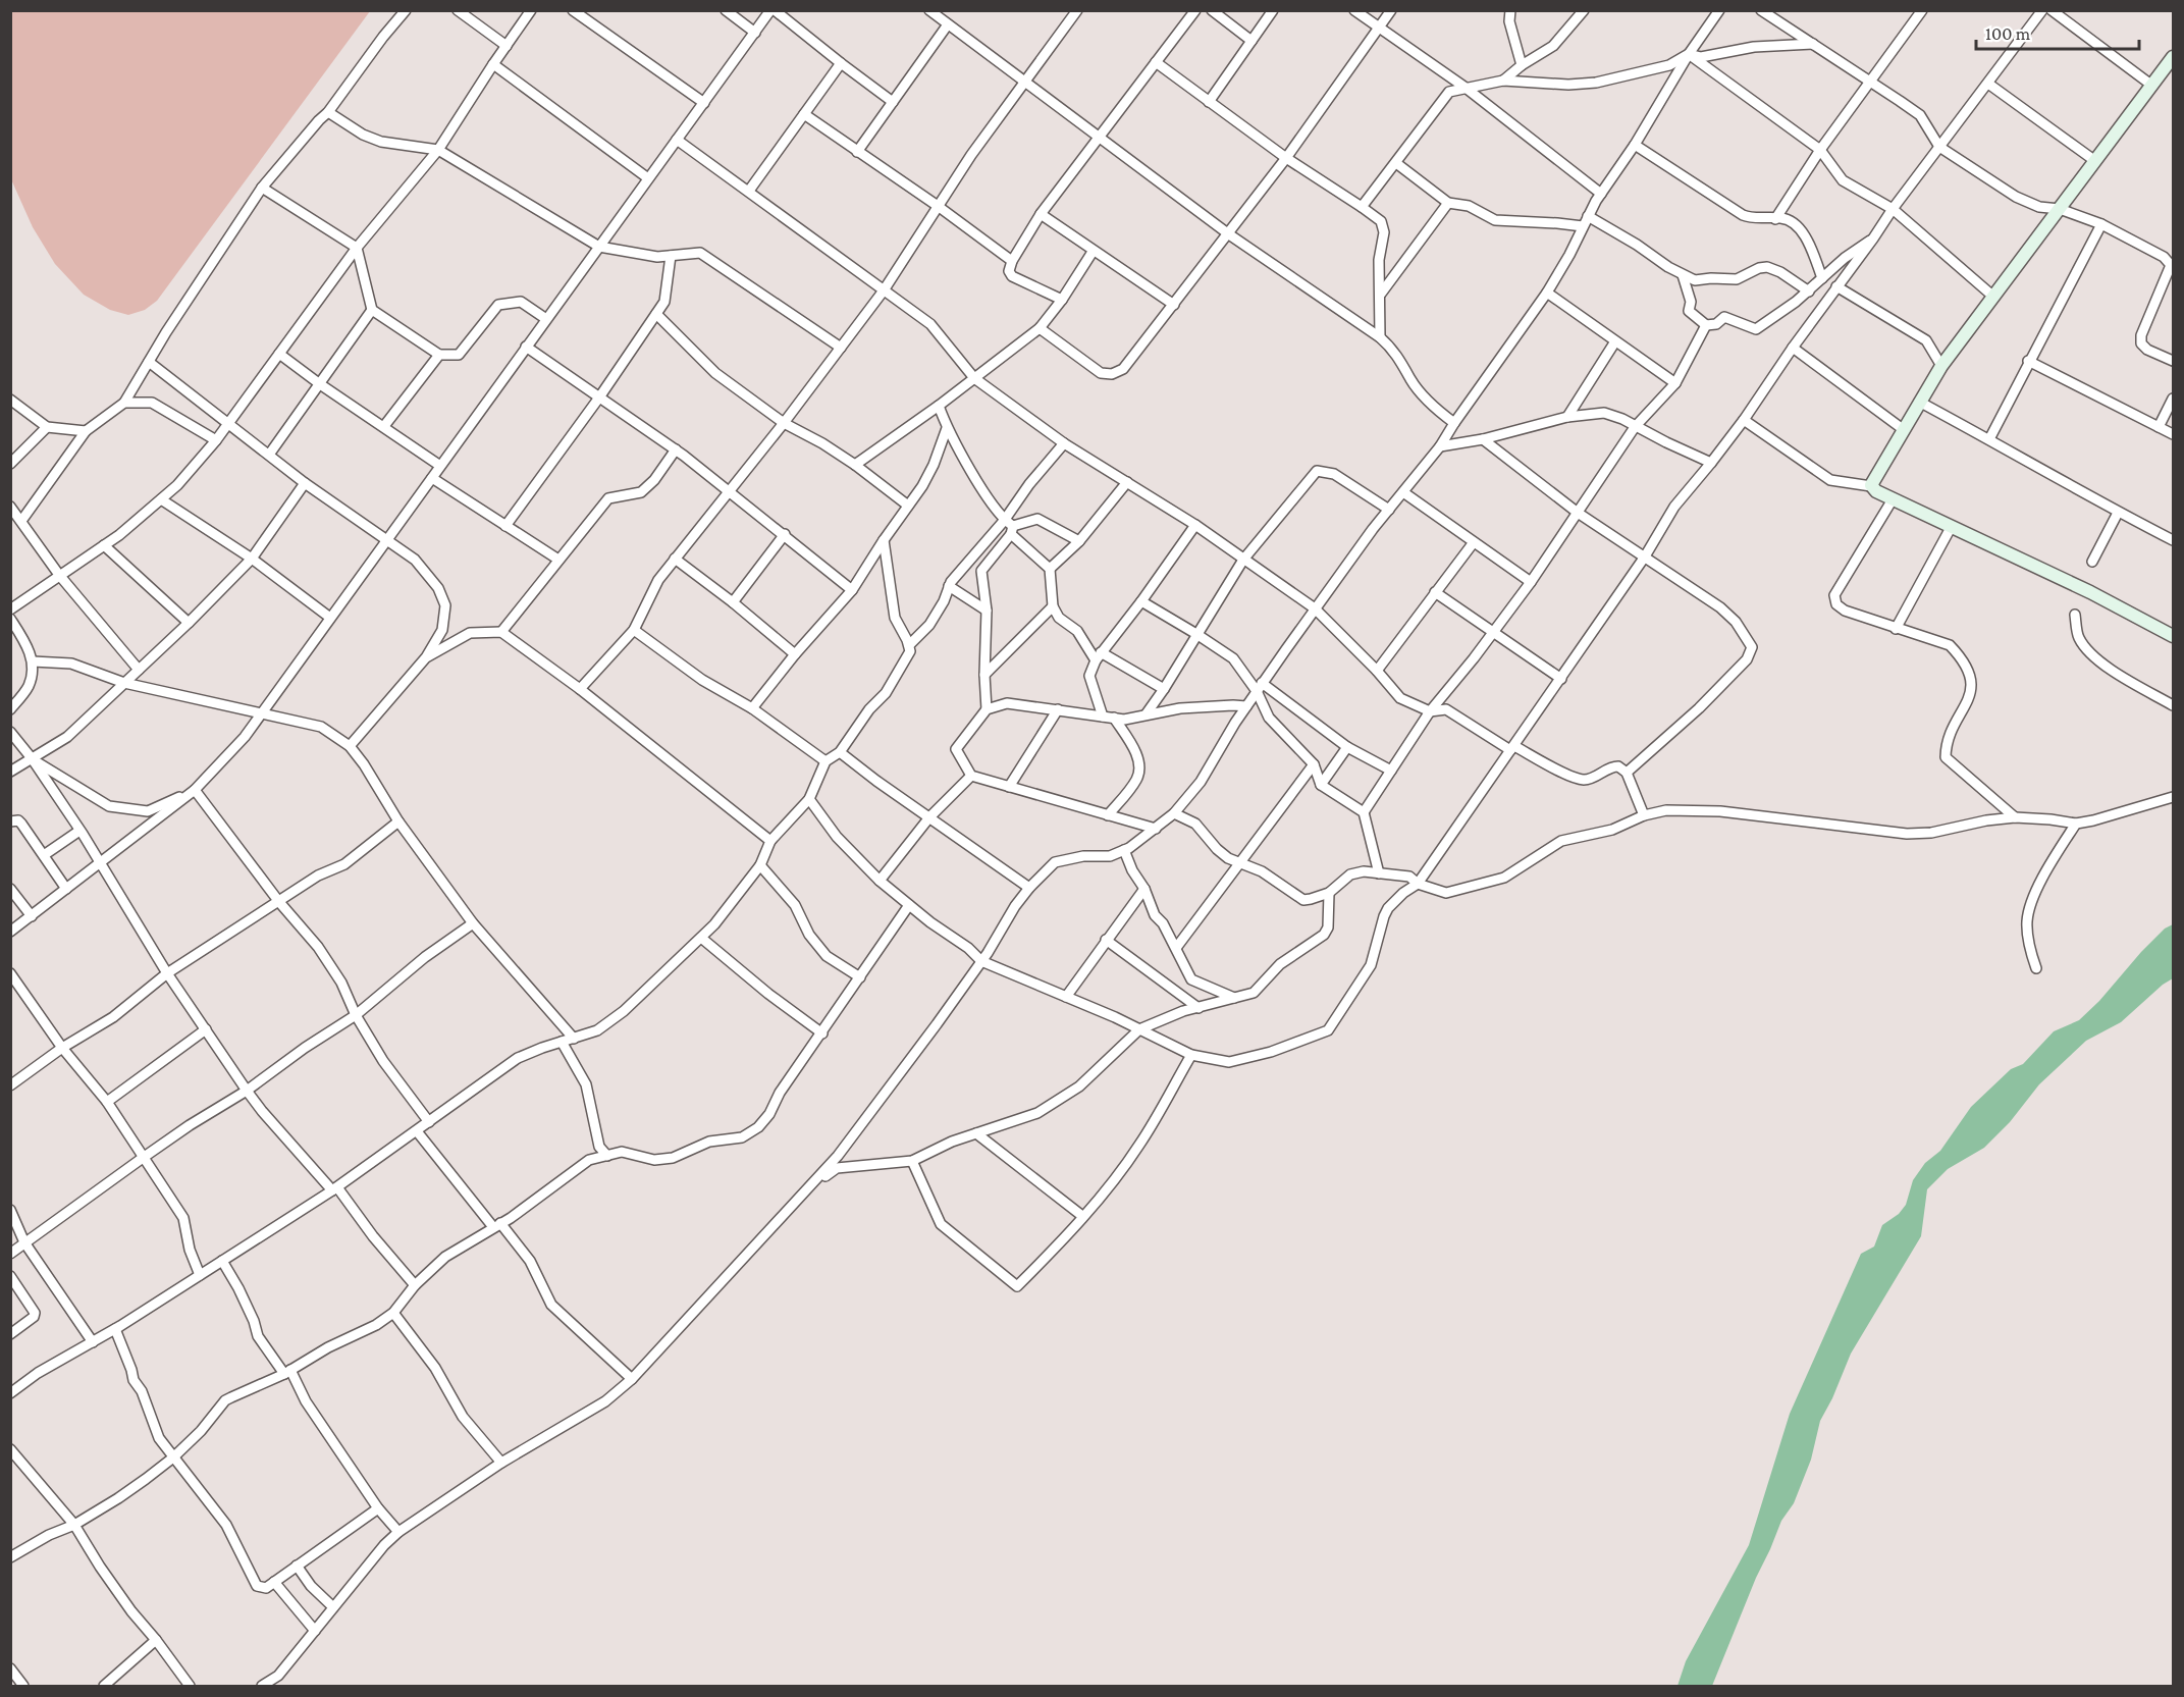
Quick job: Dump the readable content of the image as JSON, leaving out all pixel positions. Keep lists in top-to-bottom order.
{
  "scale_bar": "100 m"
}
